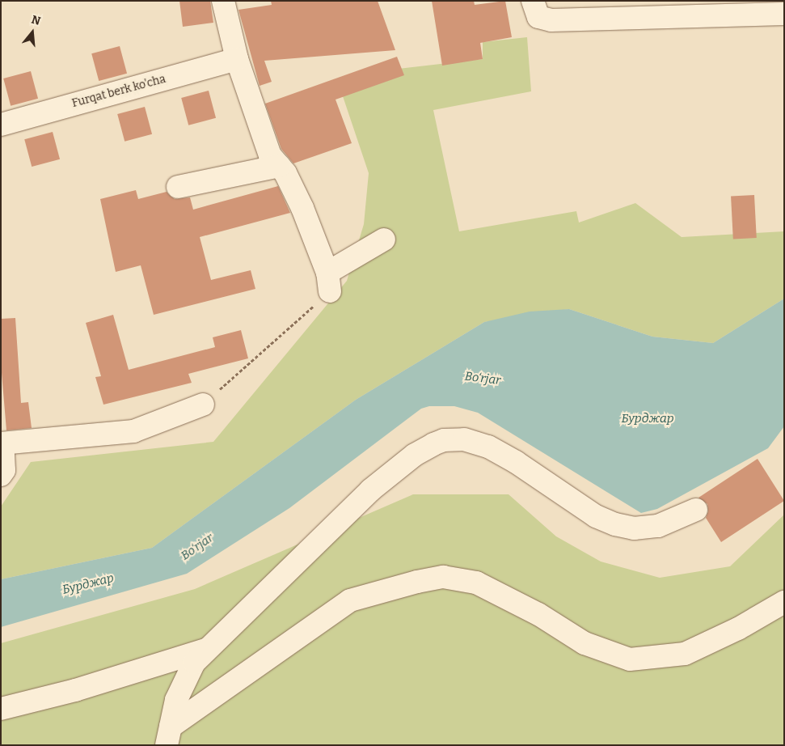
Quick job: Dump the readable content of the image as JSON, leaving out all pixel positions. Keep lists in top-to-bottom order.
{
  "streets": {
    "street": ["Furqat berk ko'cha"]
  },
  "water": ["Bo‘rjar", "Бурджар"],
  "north": "top"
}
